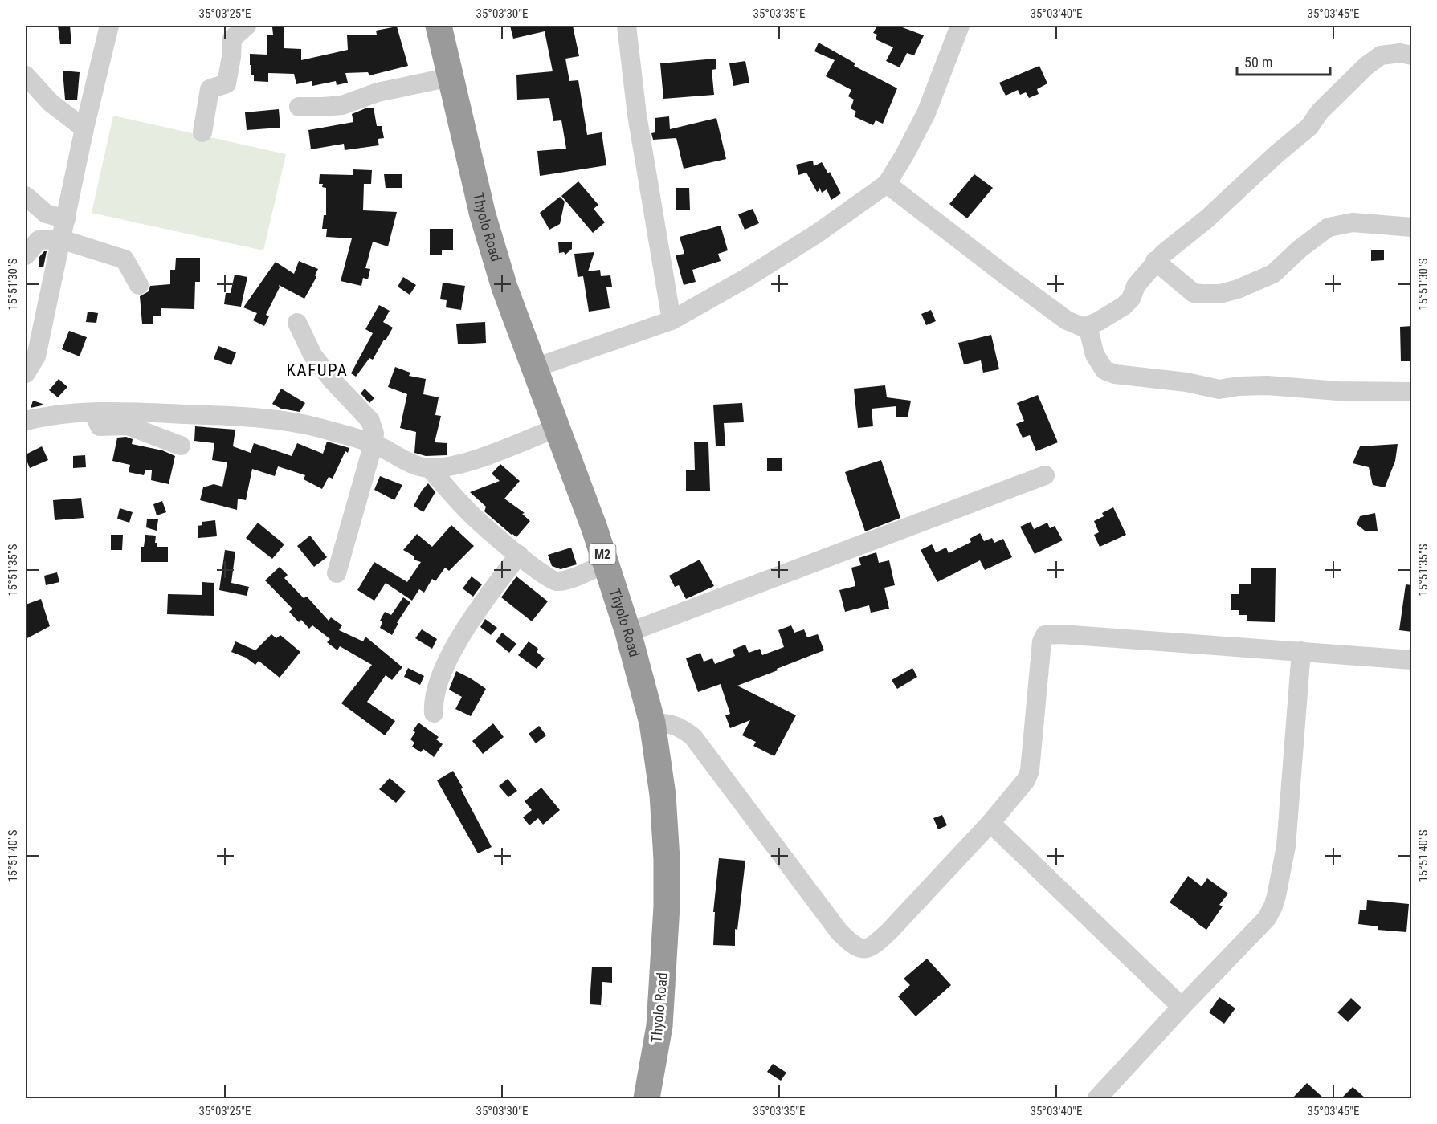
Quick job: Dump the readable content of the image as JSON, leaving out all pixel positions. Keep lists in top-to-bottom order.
{
  "streets": {
    "highway": ["Thyolo Road", "M2"]
  },
  "districts": ["KAFUPA"],
  "scale_bar": "50 m",
  "coordinates": [
    "35°03'25\"E",
    "35°03'30\"E",
    "35°03'35\"E",
    "35°03'40\"E",
    "35°03'45\"E",
    "15°51'30\"S",
    "15°51'35\"S",
    "15°51'40\"S"
  ]
}
